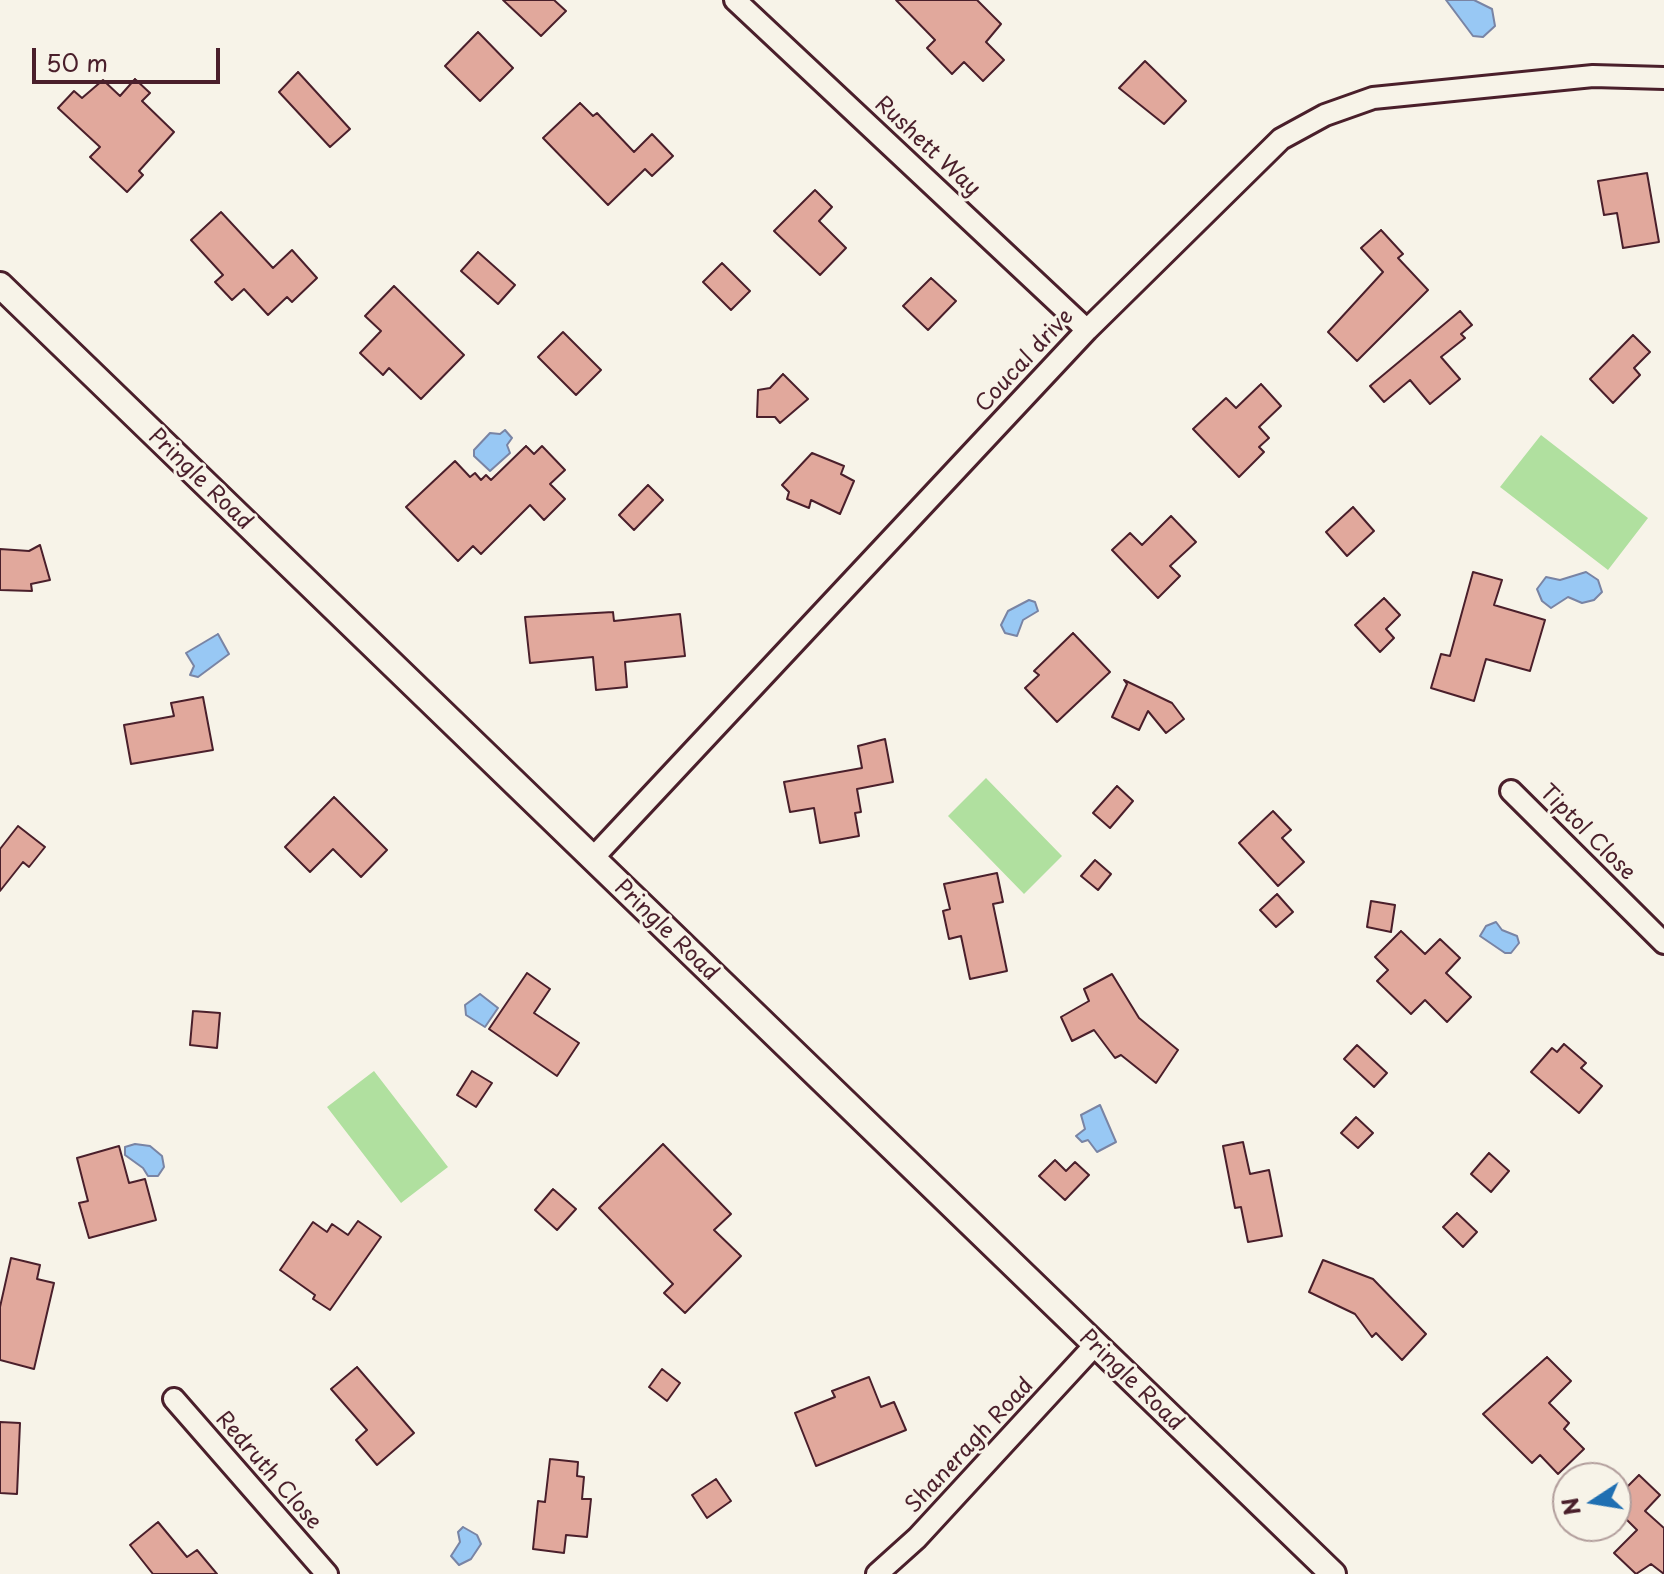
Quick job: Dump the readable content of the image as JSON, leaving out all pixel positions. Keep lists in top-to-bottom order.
{
  "streets": {
    "street": [
      "Rushett Way",
      "Coucal drive",
      "Pringle Road",
      "Tiptol Close",
      "Shaneragh Road",
      "Redruth Close"
    ]
  },
  "crossings": [
    ["Rushett Way", "Coucal drive"],
    ["Coucal drive", "Pringle Road"],
    ["Pringle Road", "Shaneragh Road"]
  ],
  "scale_bar": "50 m",
  "north": "left"
}
